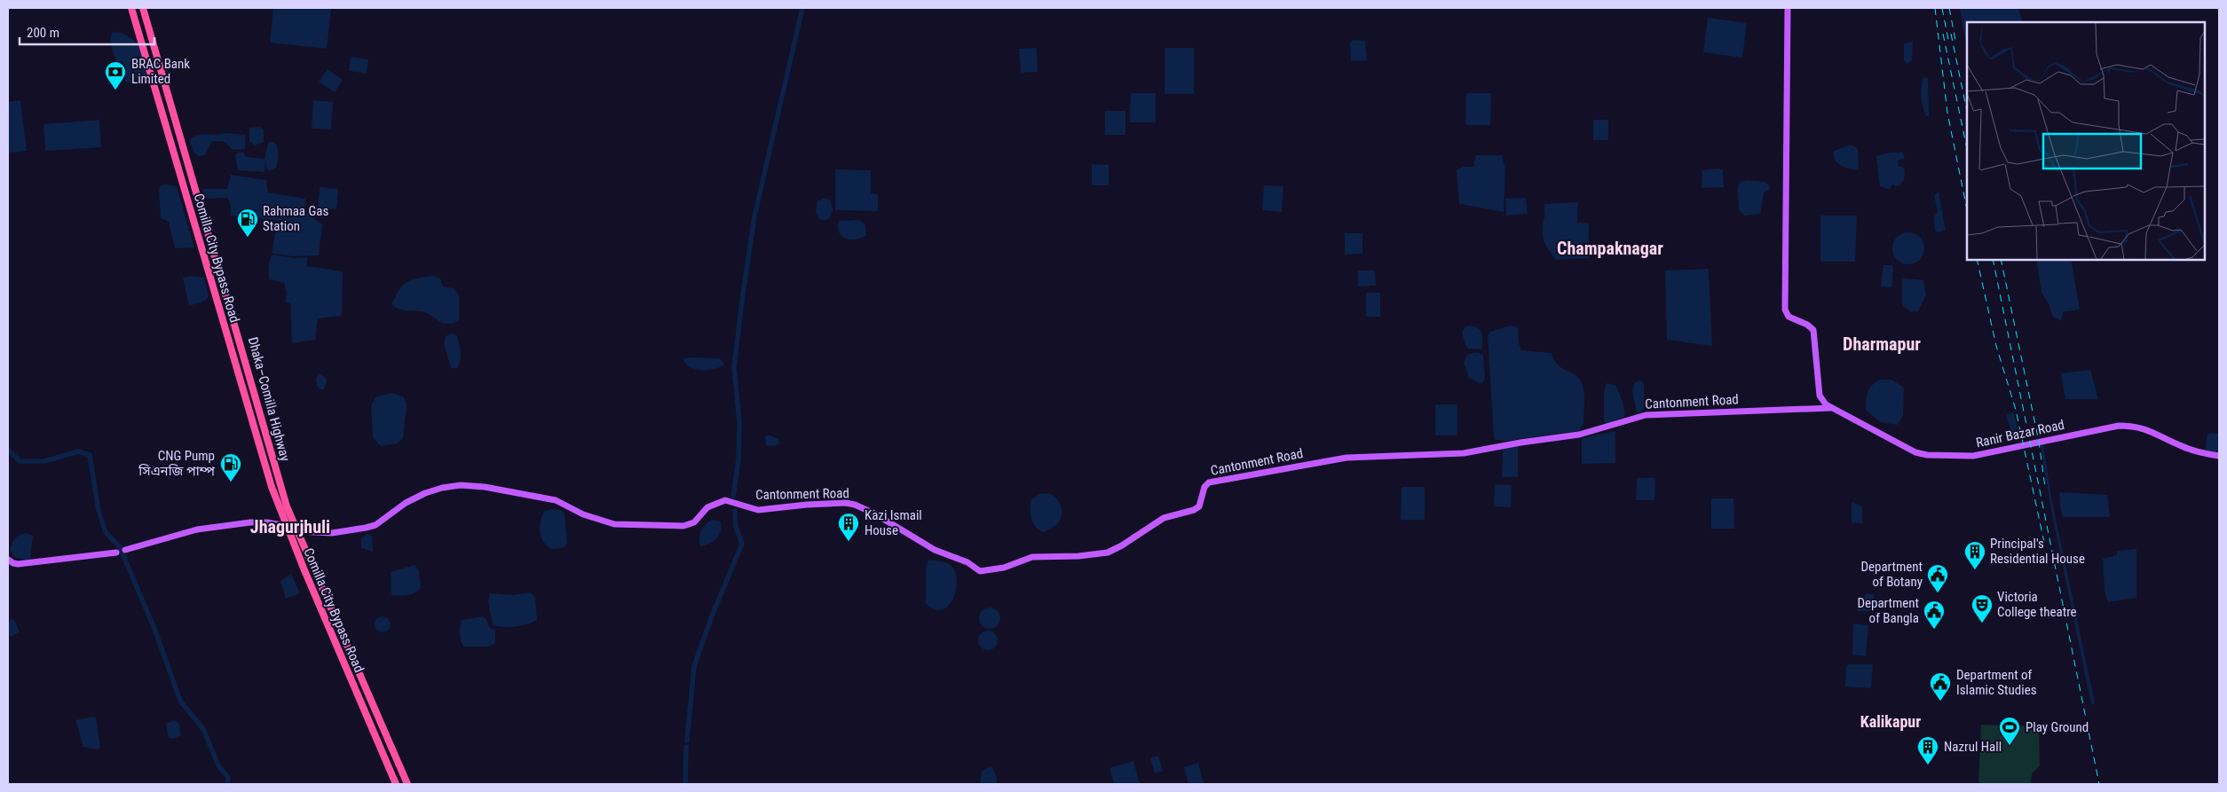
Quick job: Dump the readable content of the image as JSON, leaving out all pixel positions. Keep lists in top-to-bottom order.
{
  "streets": {
    "highway": ["Comilla City Bypass Road", "Dhaka–Comilla Highway"],
    "main road": ["Cantonment Road", "Ranir Bazar Road"]
  },
  "crossings": [
    ["Comilla City Bypass Road", "Cantonment Road"],
    ["Dhaka–Comilla Highway", "Cantonment Road"],
    ["Cantonment Road", "Ranir Bazar Road"]
  ],
  "districts": [
    "Champaknagar",
    "Dharmapur",
    "Jhagurjhuli",
    "Kalikapur"
  ],
  "places": {
    "bank": ["BRAC Bank Limited"],
    "fuel station": ["Rahmaa Gas Station", "CNG Pump সিএনজি পাম্প"],
    "building": ["Kazi Ismail House", "Principal's Residential House", "Nazrul Hall"],
    "public building": ["Department of Botany", "Department of Bangla", "Department of Islamic Studies"],
    "theatre": ["Victoria College theatre"],
    "sports": ["Play Ground"]
  },
  "scale_bar": "200 m"
}
